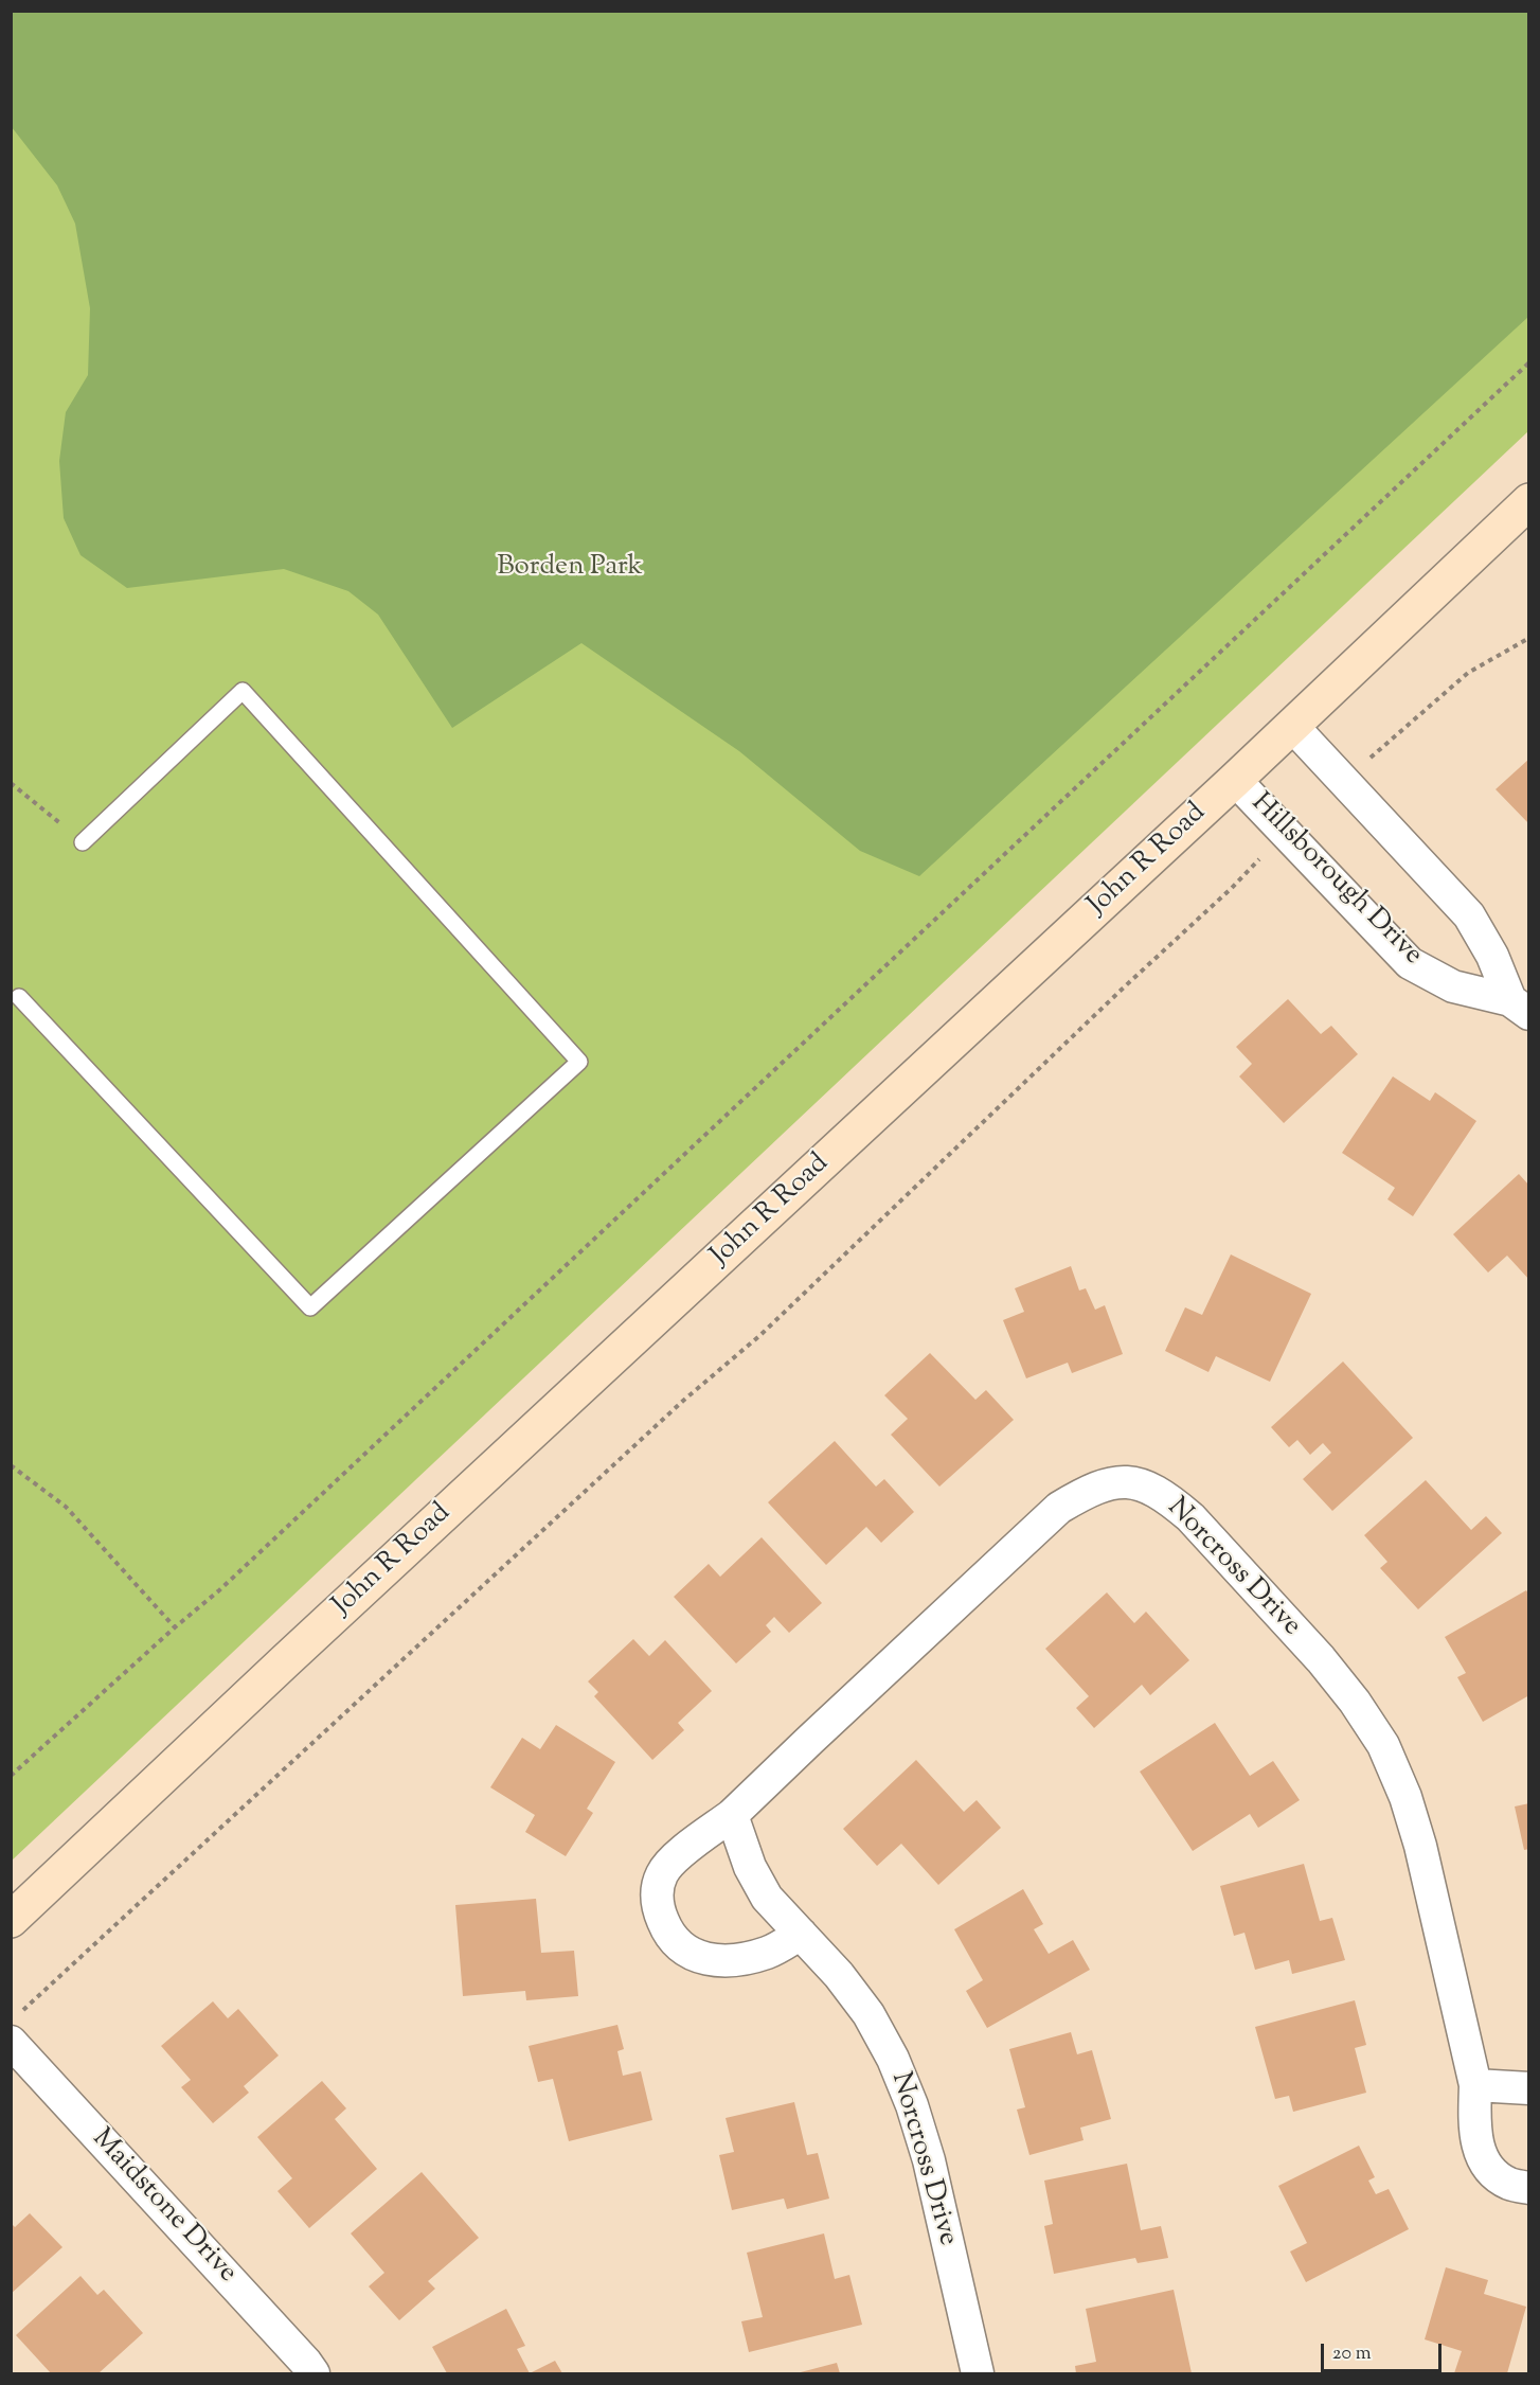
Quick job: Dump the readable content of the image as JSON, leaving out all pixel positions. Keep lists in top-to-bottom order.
{
  "streets": {
    "main road": ["John R Road"],
    "street": ["Hillsborough Drive", "Norcross Drive", "Maidstone Drive"]
  },
  "crossings": [
    ["John R Road", "Hillsborough Drive"]
  ],
  "parks": ["Borden Park"],
  "scale_bar": "20 m"
}
